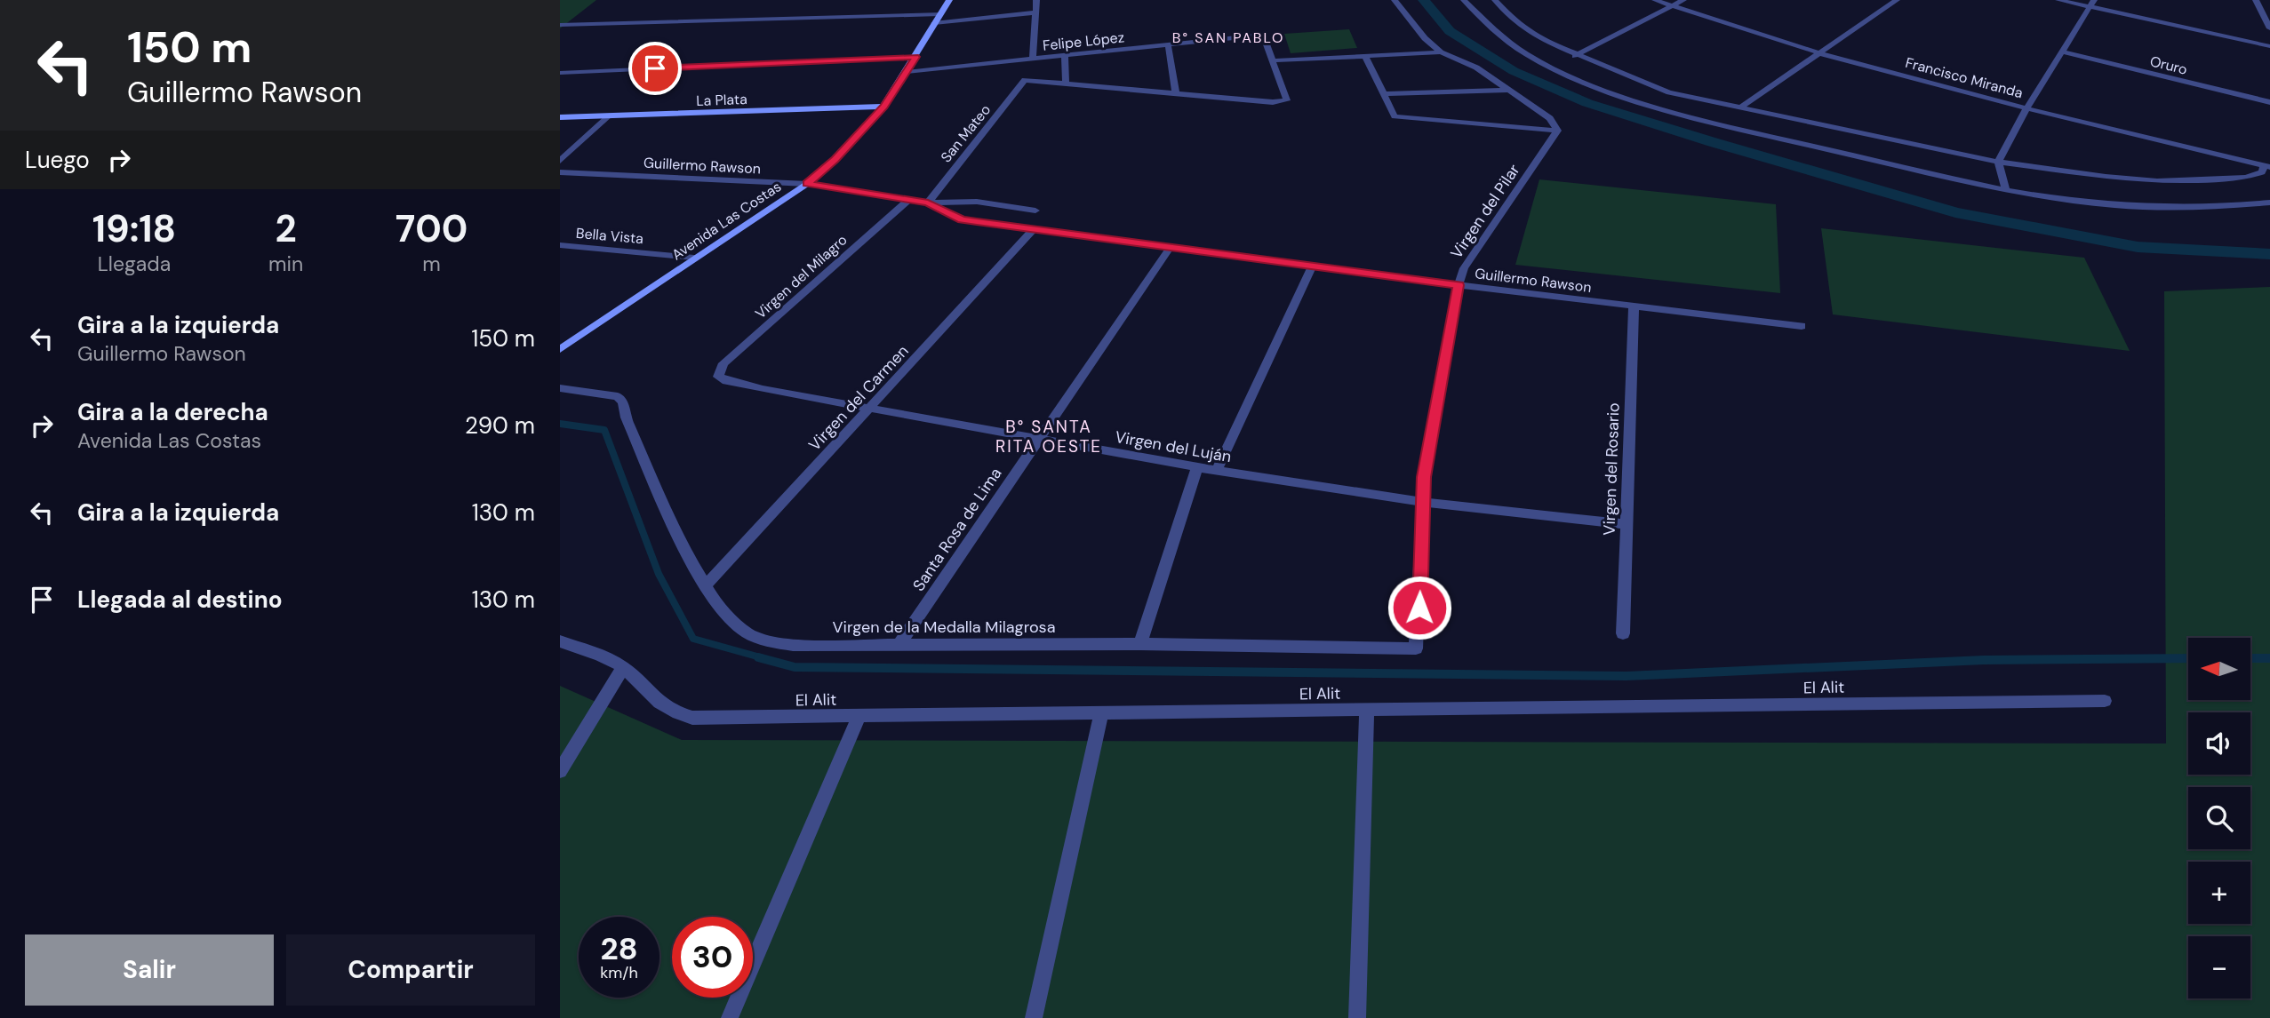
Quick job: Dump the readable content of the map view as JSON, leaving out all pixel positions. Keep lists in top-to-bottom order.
{
  "streets": {
    "main road": ["La Plata", "Avenida Las Costas"],
    "street": [
      "Felipe López",
      "Oruro",
      "Francisco Miranda",
      "San Mateo",
      "Guillermo Rawson",
      "Virgen del Pilar",
      "Bella Vista",
      "Virgen del Milagro",
      "Virgen del Carmen",
      "Virgen del Luján",
      "Virgen del Rosario",
      "Santa Rosa de Lima",
      "Virgen de la Medalla Milagrosa",
      "El Alit"
    ]
  },
  "crossings": [
    ["Felipe López", "Avenida Las Costas"],
    ["La Plata", "Avenida Las Costas"],
    ["San Mateo", "Guillermo Rawson"],
    ["Guillermo Rawson", "Virgen del Pilar"],
    ["Guillermo Rawson", "Avenida Las Costas"],
    ["Guillermo Rawson", "Virgen del Milagro"],
    ["Guillermo Rawson", "Virgen del Carmen"],
    ["Guillermo Rawson", "Virgen del Rosario"],
    ["Guillermo Rawson", "Santa Rosa de Lima"],
    ["Virgen del Pilar", "Virgen del Luján"],
    ["Virgen del Pilar", "Virgen de la Medalla Milagrosa"],
    ["Avenida Las Costas", "Bella Vista"],
    ["Virgen del Milagro", "Virgen del Luján"],
    ["Virgen del Carmen", "Virgen del Luján"],
    ["Virgen del Carmen", "Virgen de la Medalla Milagrosa"],
    ["Virgen del Luján", "Virgen del Rosario"],
    ["Virgen del Luján", "Santa Rosa de Lima"],
    ["Santa Rosa de Lima", "Virgen de la Medalla Milagrosa"]
  ],
  "districts": ["B° SAN PABLO", "B° SANTA RITA OESTE"],
  "north": "left",
  "page": {
    "turn": ["150 m", "Guillermo Rawson"],
    "then": "Luego",
    "eta": [
      "19:18",
      "Llegada",
      "2",
      "min",
      "700",
      "m"
    ],
    "list": [
      {
        "name": "Gira a la izquierda",
        "note": "Guillermo Rawson",
        "value": "150 m"
      },
      {
        "name": "Gira a la derecha",
        "note": "Avenida Las Costas",
        "value": "290 m"
      },
      {
        "name": "Gira a la izquierda",
        "value": "130 m"
      },
      {
        "name": "Llegada al destino",
        "value": "130 m"
      }
    ],
    "map_buttons": ["+", "−"],
    "speed": "28 km/h",
    "limit": "30",
    "buttons": ["Salir", "Compartir"]
  }
}
